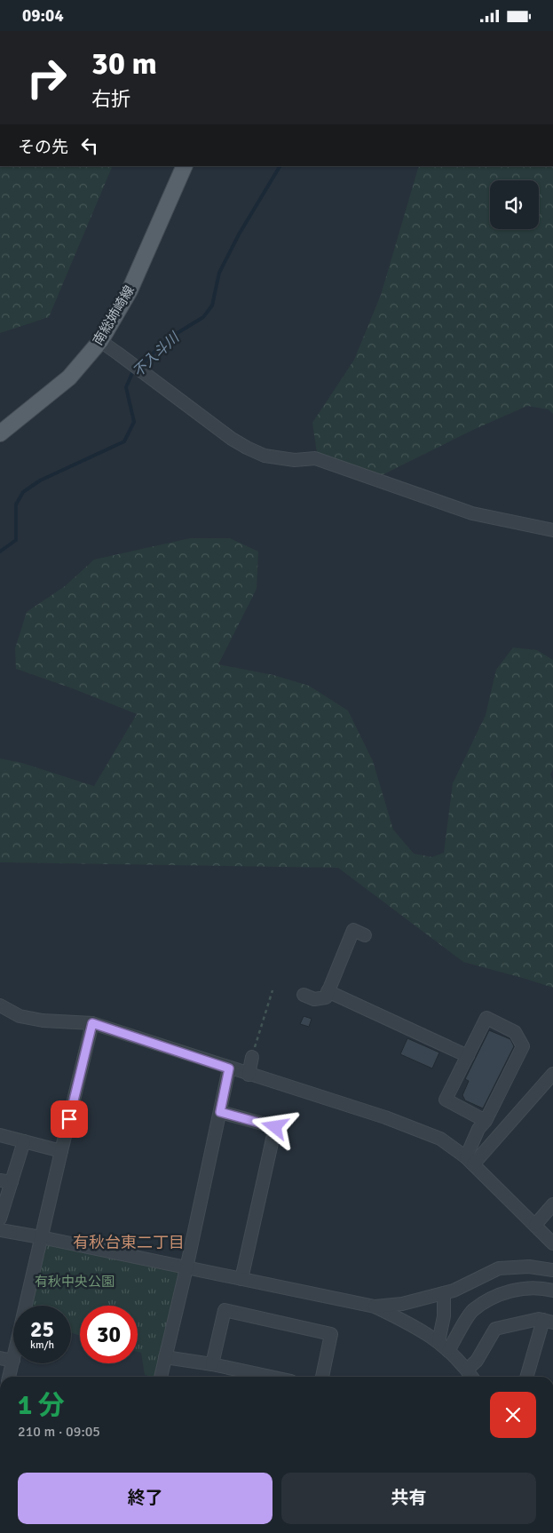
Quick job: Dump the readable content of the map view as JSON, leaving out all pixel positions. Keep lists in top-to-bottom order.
{
  "streets": {
    "main road": ["南総姉崎線"]
  },
  "districts": ["有秋台東二丁目"],
  "water": ["不入斗川"],
  "parks": ["有秋中央公園"],
  "page": {
    "status": "09:04",
    "turn": ["30 m", "右折"],
    "then": "その先",
    "speed": "25 km/h",
    "limit": "30",
    "heading": ["1 分", "210 m · 09:05"],
    "buttons": ["終了", "共有"]
  }
}
